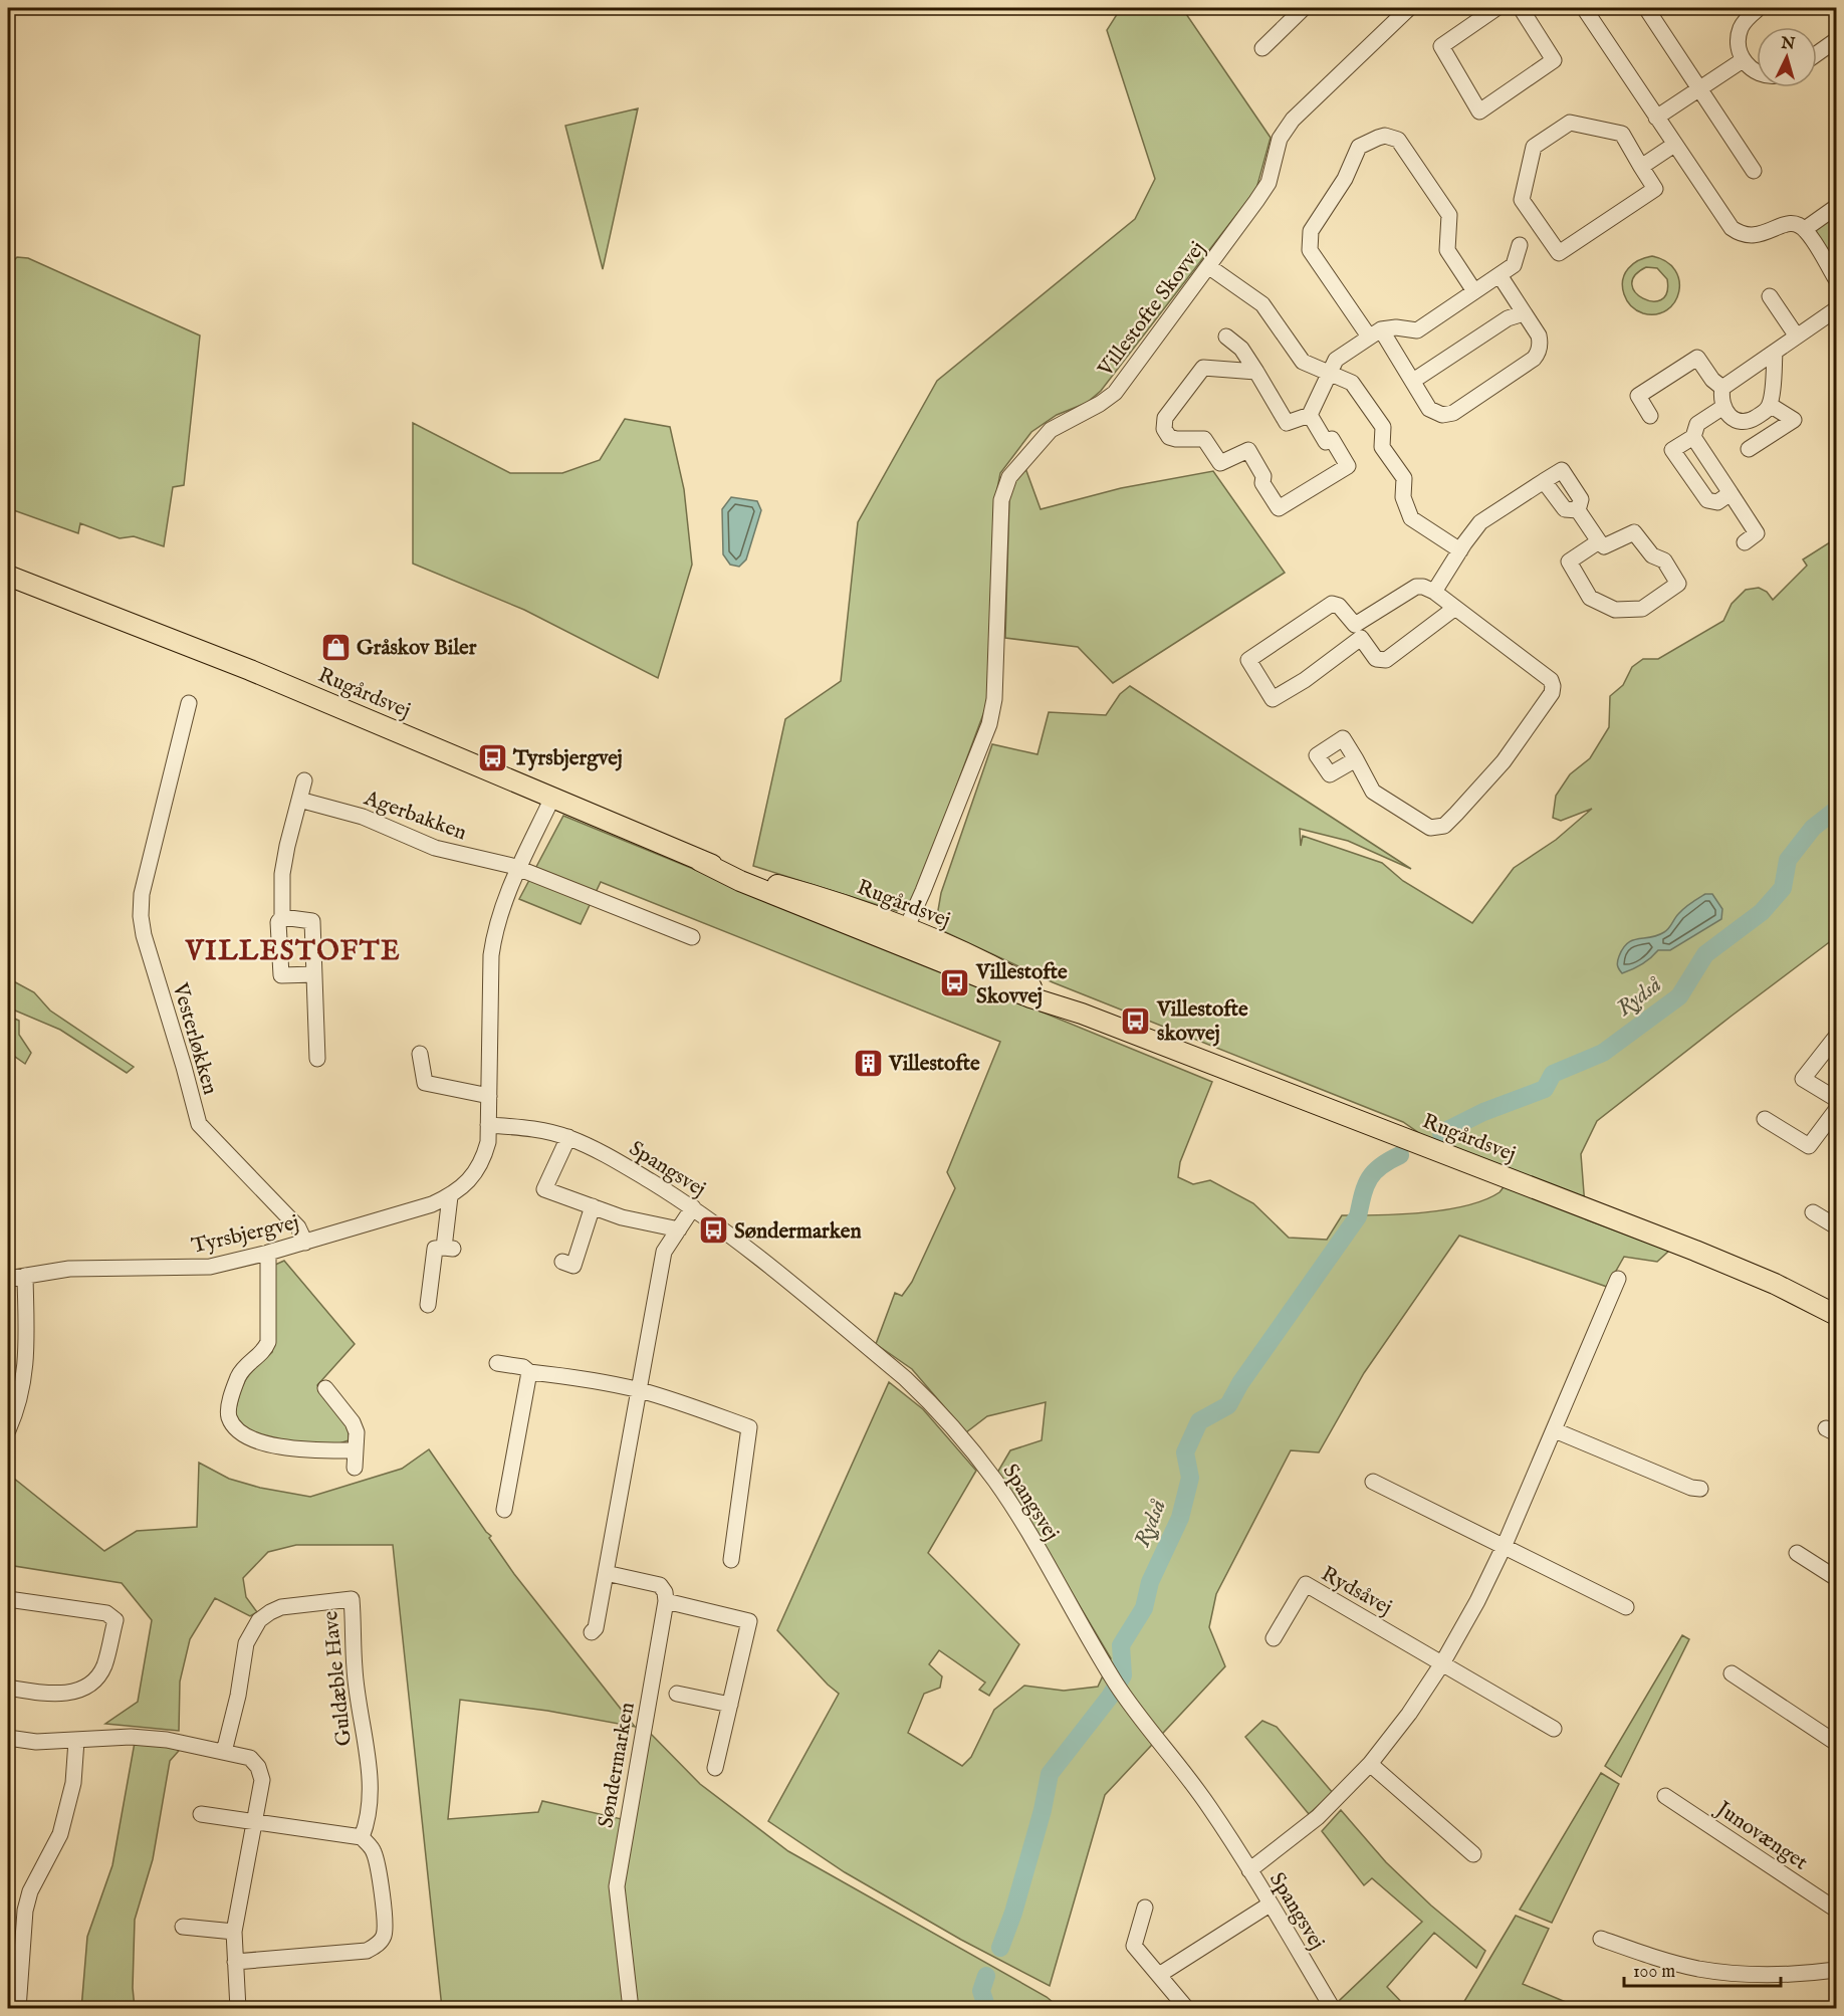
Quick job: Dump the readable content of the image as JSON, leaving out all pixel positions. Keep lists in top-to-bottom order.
{
  "streets": {
    "main road": ["Rugårdsvej"],
    "street": [
      "Villestofte Skovvej",
      "Agerbakken",
      "Vesterløkken",
      "Spangsvej",
      "Tyrsbjergvej",
      "Rydsåvej",
      "Guldæble Have",
      "Søndermarken",
      "Junovænget"
    ]
  },
  "crossings": [
    ["Villestofte Skovvej", "Rugårdsvej"],
    ["Rugårdsvej", "Tyrsbjergvej"],
    ["Agerbakken", "Tyrsbjergvej"],
    ["Vesterløkken", "Tyrsbjergvej"],
    ["Spangsvej", "Tyrsbjergvej"]
  ],
  "districts": ["VILLESTOFTE"],
  "water": ["Rydså"],
  "places": {
    "shop": ["Gråskov Biler"],
    "bus stop": [
      "Tyrsbjergvej",
      "Villestofte Skovvej",
      "Villestofte skovvej",
      "Søndermarken"
    ],
    "building": ["Villestofte"]
  },
  "scale_bar": "100 m",
  "north": "top"
}
